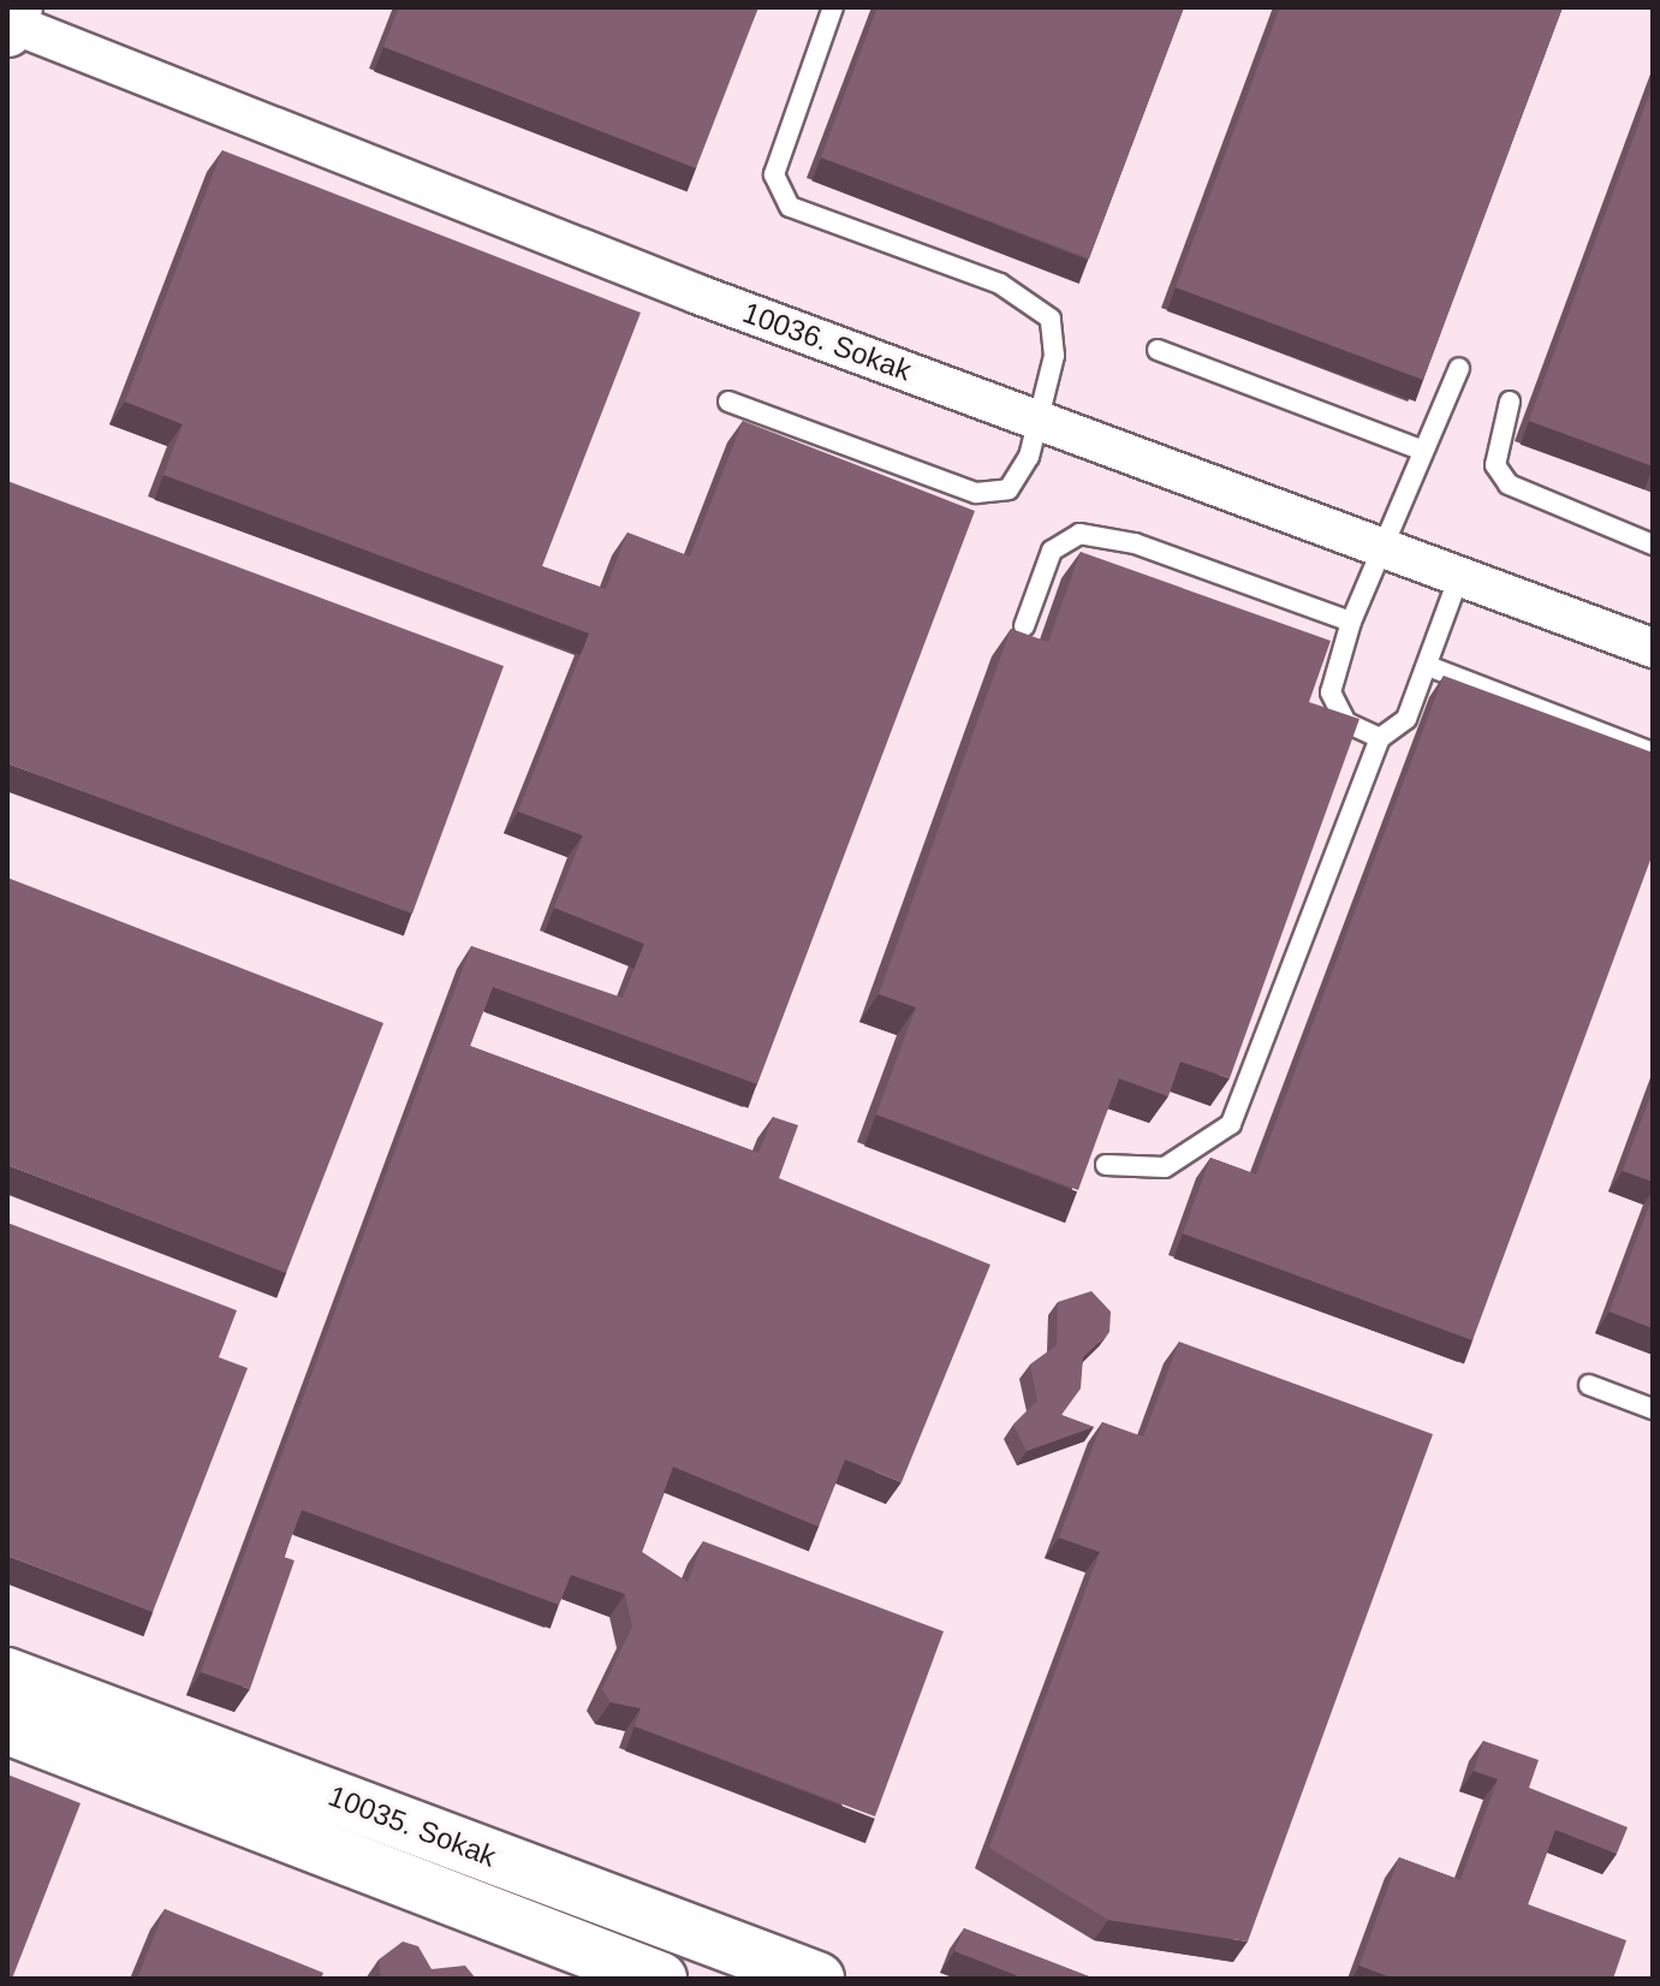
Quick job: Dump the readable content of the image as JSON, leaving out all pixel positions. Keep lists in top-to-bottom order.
{
  "streets": {
    "street": ["10036. Sokak", "10035. Sokak"]
  }
}
